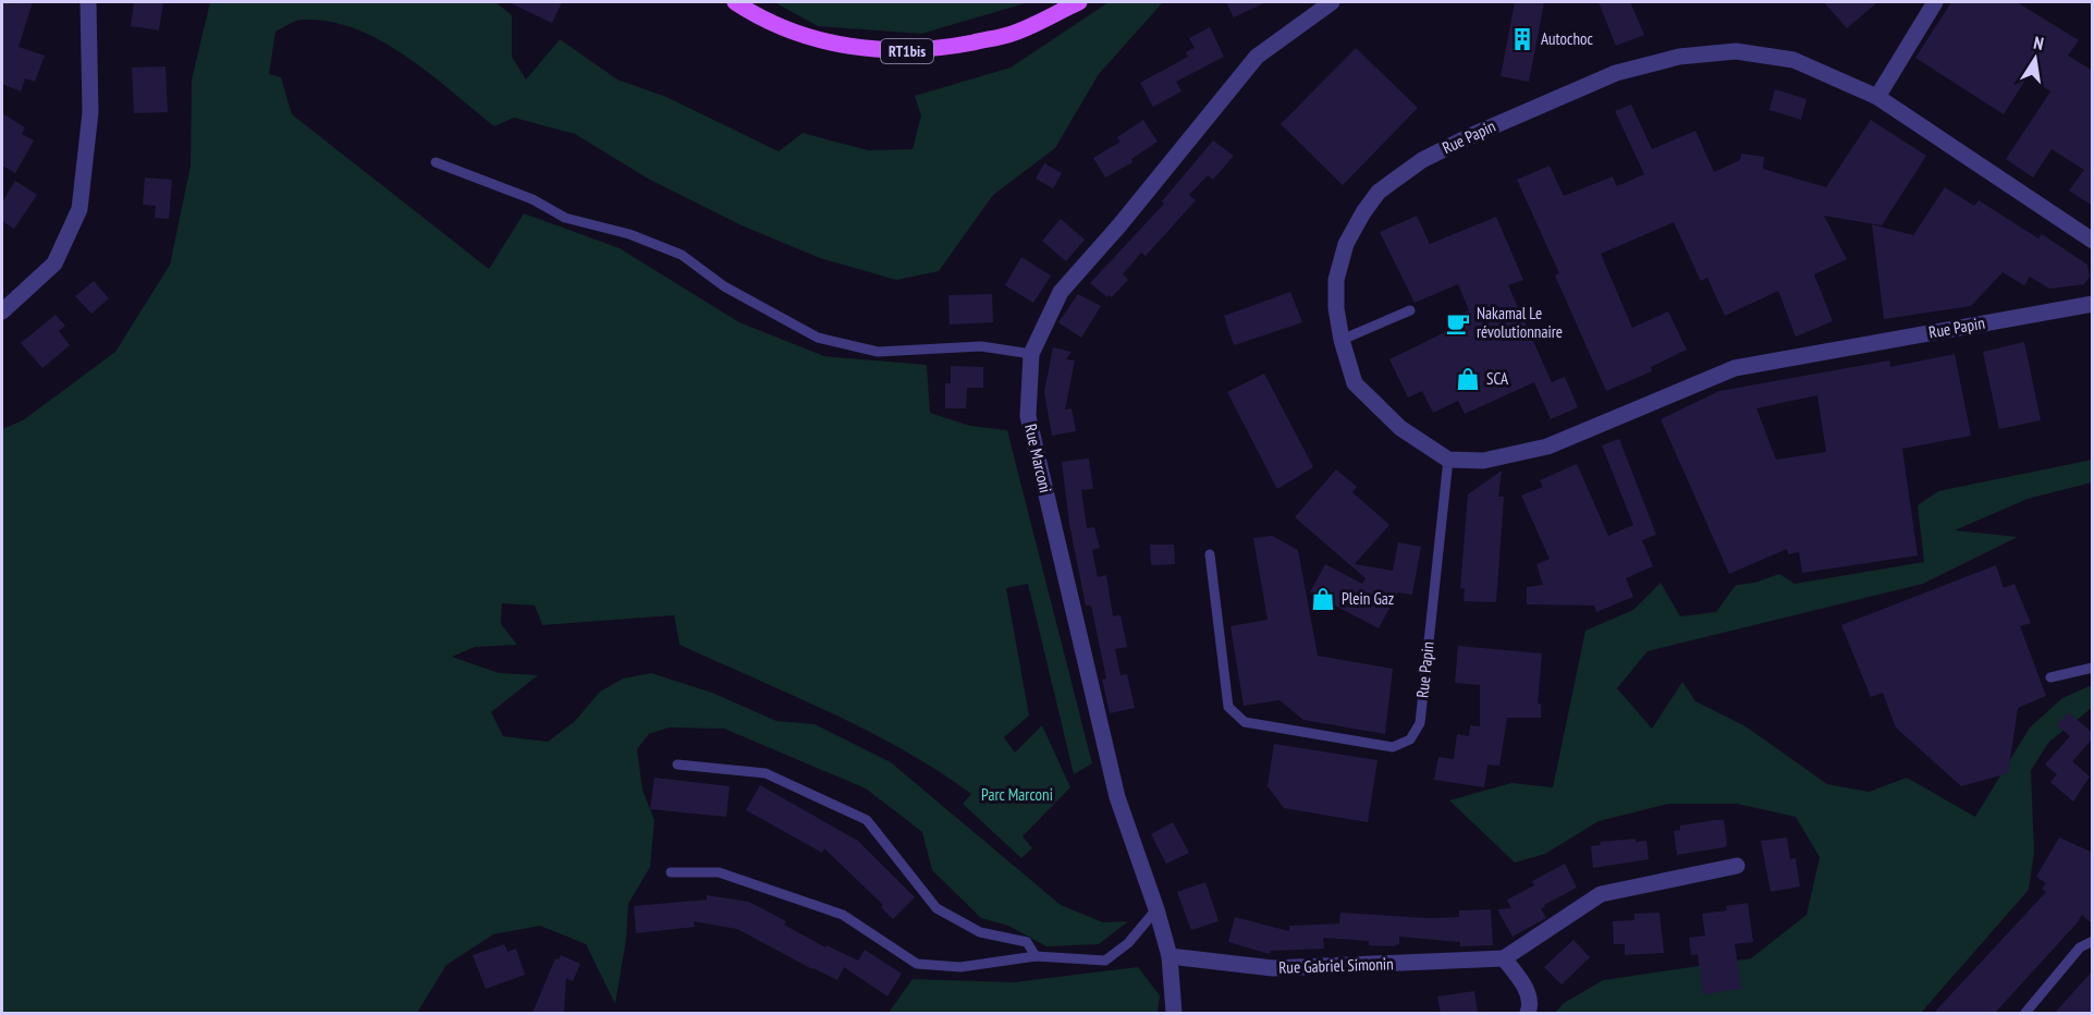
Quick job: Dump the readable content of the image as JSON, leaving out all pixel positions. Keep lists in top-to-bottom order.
{
  "streets": {
    "main road": ["RT1bis"],
    "street": ["Rue Papin", "Rue Marconi", "Rue Gabriel Simonin"]
  },
  "crossings": [
    ["Rue Marconi", "Rue Gabriel Simonin"]
  ],
  "parks": ["Parc Marconi"],
  "places": {
    "building": ["Autochoc"],
    "cafe": ["Nakamal Le révolutionnaire"],
    "shop": ["SCA", "Plein Gaz"]
  },
  "north": "top"
}
